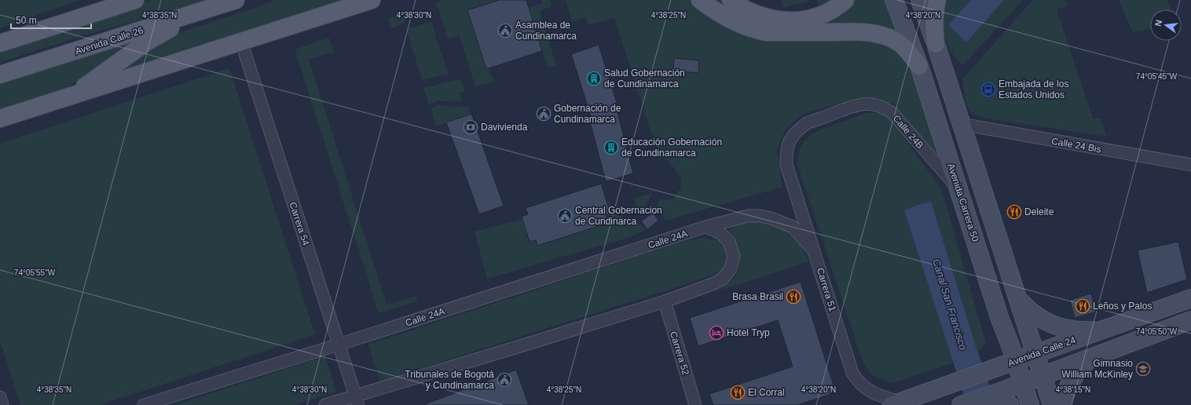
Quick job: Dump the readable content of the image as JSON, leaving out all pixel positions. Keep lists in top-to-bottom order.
{
  "streets": {
    "main road": ["Avenida Calle 26", "Avenida Carrera 50", "Avenida Calle 24"],
    "street": [
      "Calle 24B",
      "Calle 24 Bis",
      "Carrera 54",
      "Calle 24A",
      "Carrera 51",
      "Carrera 52"
    ]
  },
  "crossings": [
    ["Calle 24B", "Avenida Carrera 50"],
    ["Calle 24B", "Carrera 51"],
    ["Avenida Carrera 50", "Avenida Calle 24"],
    ["Carrera 54", "Calle 24A"],
    ["Calle 24A", "Carrera 51"],
    ["Carrera 51", "Avenida Calle 24"]
  ],
  "water": ["Canal San Francisco"],
  "places": {
    "public building": [
      "Asamblea de Cundinamarca",
      "Gobernación de Cundinamarca",
      "Central Gobernacion de Cundinarca",
      "Tribunales de Bogotá y Cundinamarca"
    ],
    "building": ["Salud Gobernación de Cundinamarca", "Educación Gobernación de Cundinamarca"],
    "bus stop": ["Embajada de los Estados Unidos"],
    "bank": ["Davivienda"],
    "restaurant": [
      "Deleite",
      "Brasa Brasil",
      "Leños y Palos",
      "El Corral"
    ],
    "hotel": ["Hotel Tryp"],
    "school or university": ["Gimnasio William McKinley"]
  },
  "scale_bar": "50 m",
  "north": "left",
  "coordinates": [
    "4°38'35\"N",
    "4°38'30\"N",
    "4°38'25\"N",
    "4°38'20\"N",
    "74°05'45\"W",
    "74°05'55\"W",
    "74°05'50\"W",
    "4°38'15\"N"
  ]
}
